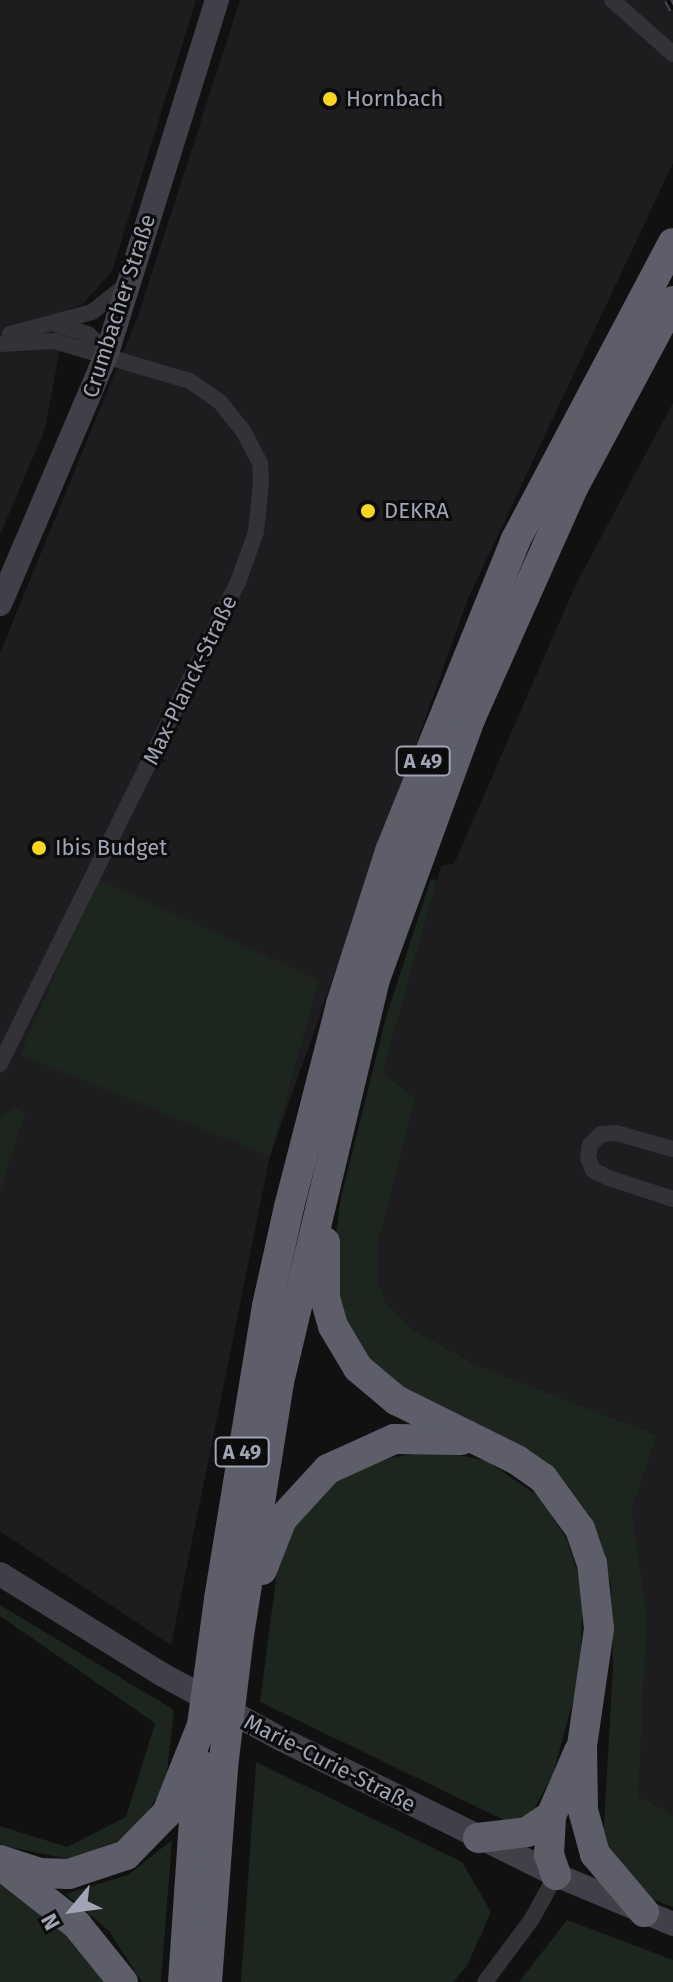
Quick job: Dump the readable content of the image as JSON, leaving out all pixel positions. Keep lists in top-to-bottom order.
{
  "streets": {
    "highway": ["A 49"],
    "main road": ["Crumbacher Straße", "Marie-Curie-Straße"],
    "street": ["Max-Planck-Straße"]
  },
  "crossings": [
    ["Crumbacher Straße", "Max-Planck-Straße"]
  ],
  "places": ["Hornbach", "DEKRA", "Ibis Budget"],
  "north": "bottom left"
}
